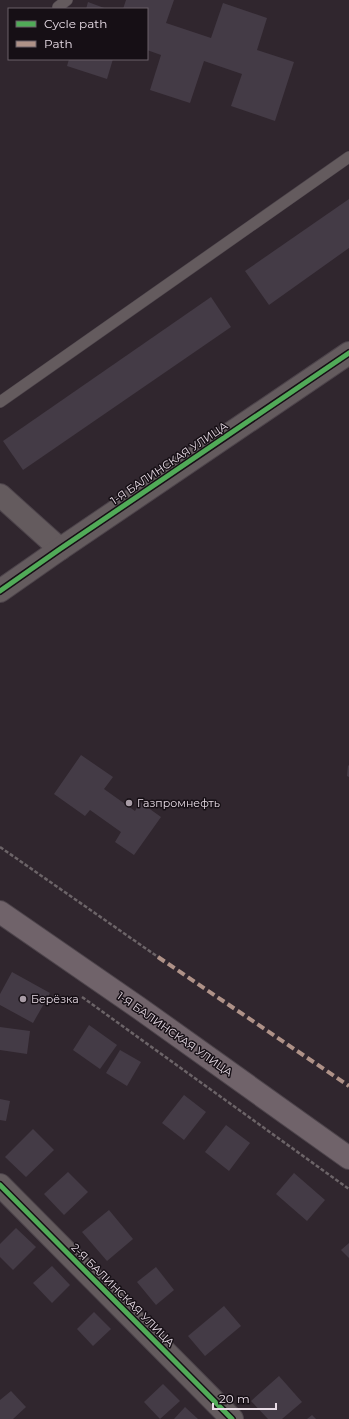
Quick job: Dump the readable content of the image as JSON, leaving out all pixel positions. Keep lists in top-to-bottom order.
{
  "streets": {
    "main road": ["1-Я БАЛИНСКАЯ УЛИЦА"],
    "street": ["2-Я БАЛИНСКАЯ УЛИЦА"]
  },
  "places": ["Газпромнефть", "Берёзка"],
  "legend": ["Cycle path", "Path"],
  "scale_bar": "20 m"
}
